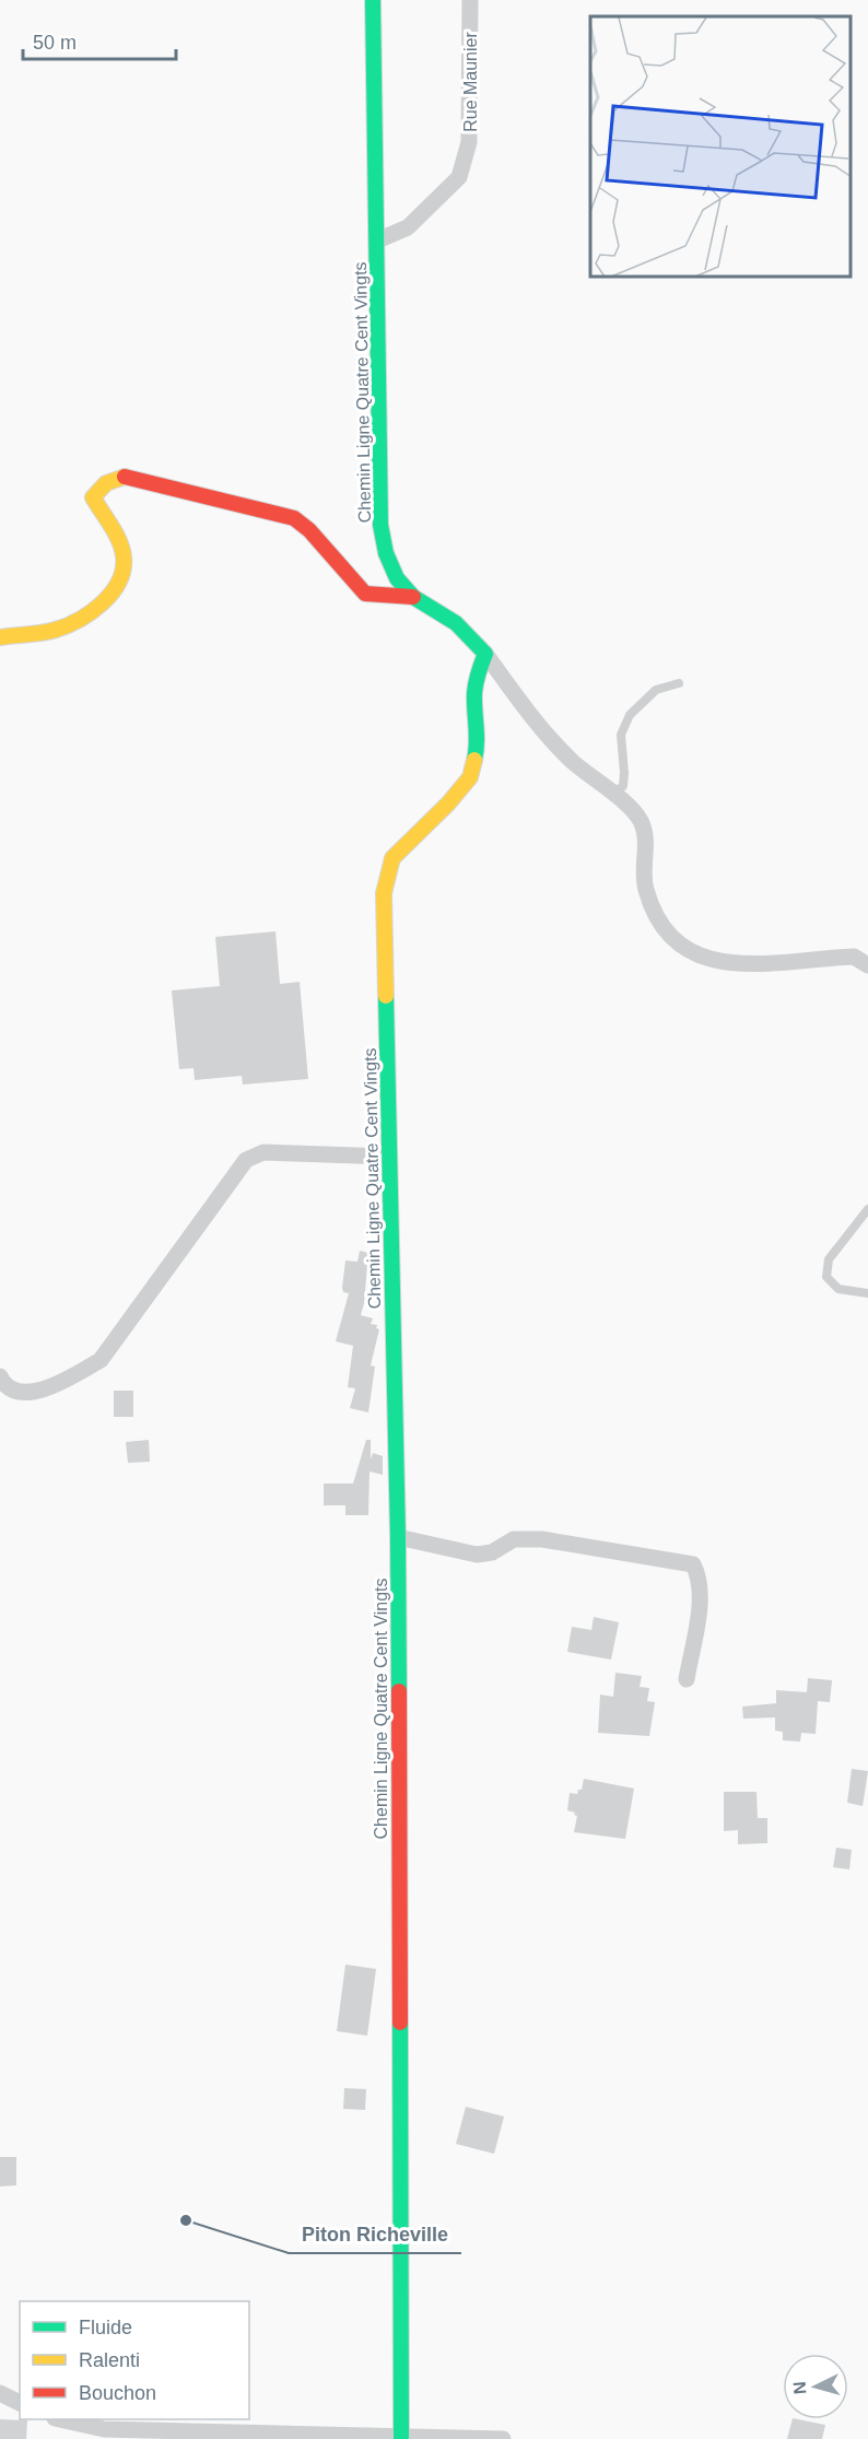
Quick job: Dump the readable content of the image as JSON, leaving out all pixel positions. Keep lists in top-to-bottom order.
{
  "streets": {
    "street": ["Rue Maunier", "Chemin Ligne Quatre Cent Vingts"]
  },
  "crossings": [
    ["Rue Maunier", "Chemin Ligne Quatre Cent Vingts"]
  ],
  "places": ["Piton Richeville"],
  "legend": ["Fluide", "Ralenti", "Bouchon"],
  "scale_bar": "50 m",
  "north": "left"
}
